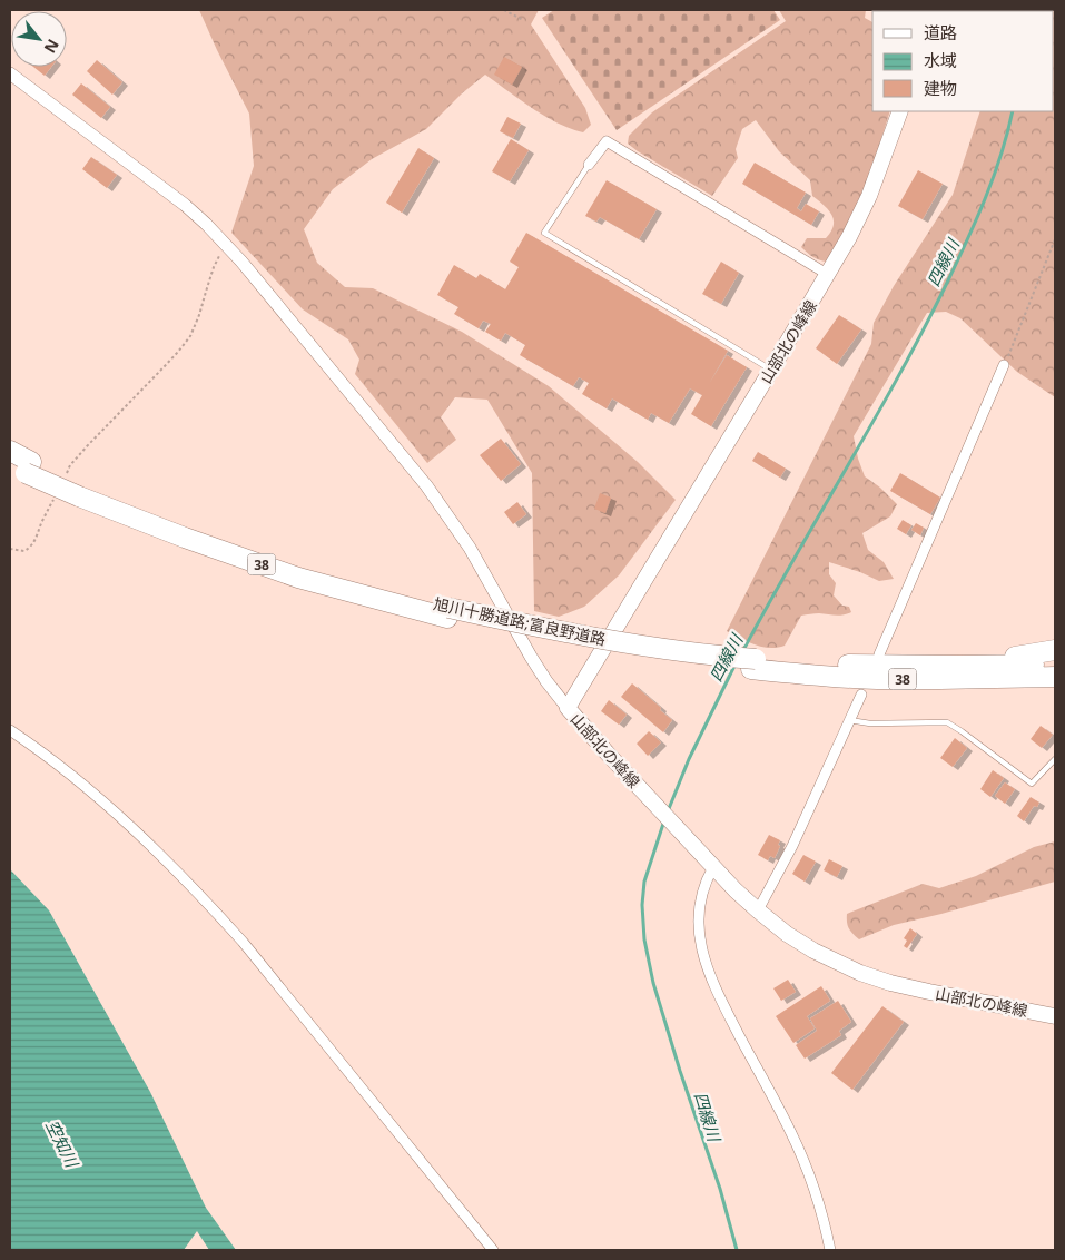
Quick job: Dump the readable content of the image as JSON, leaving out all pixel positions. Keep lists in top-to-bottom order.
{
  "streets": {
    "highway": ["38", "旭川十勝道路;富良野道路"],
    "main road": ["山部北の峰線"]
  },
  "crossings": [
    ["38", "旭川十勝道路;富良野道路"]
  ],
  "water": ["四線川", "空知川"],
  "legend": ["道路", "水域", "建物"],
  "north": "bottom right"
}
